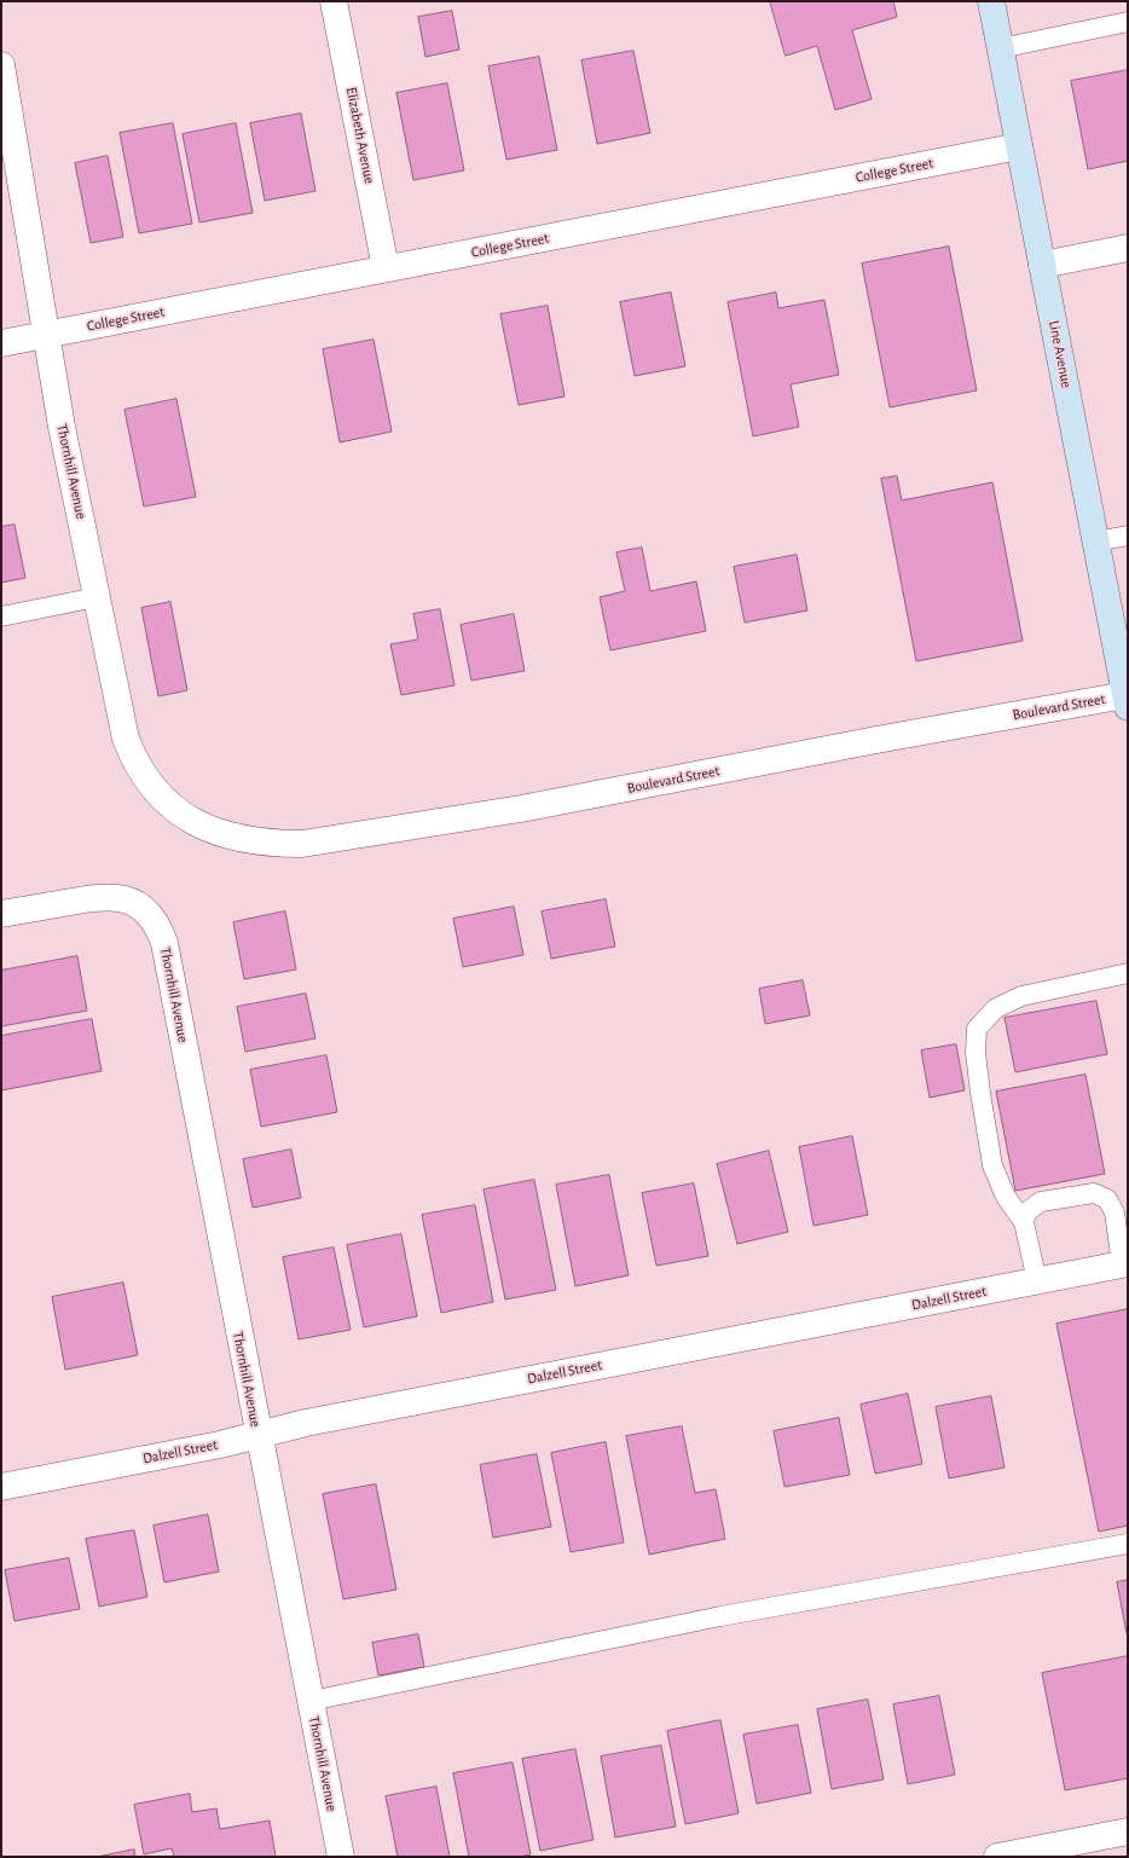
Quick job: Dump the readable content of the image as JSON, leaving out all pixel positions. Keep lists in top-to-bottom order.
{
  "streets": {
    "main road": ["Line Avenue"],
    "street": [
      "Elizabeth Avenue",
      "College Street",
      "Thornhill Avenue",
      "Boulevard Street",
      "Dalzell Street"
    ]
  },
  "crossings": [
    ["Elizabeth Avenue", "College Street"],
    ["College Street", "Line Avenue"],
    ["College Street", "Thornhill Avenue"],
    ["Line Avenue", "Boulevard Street"],
    ["Thornhill Avenue", "Boulevard Street"],
    ["Thornhill Avenue", "Dalzell Street"]
  ]
}
